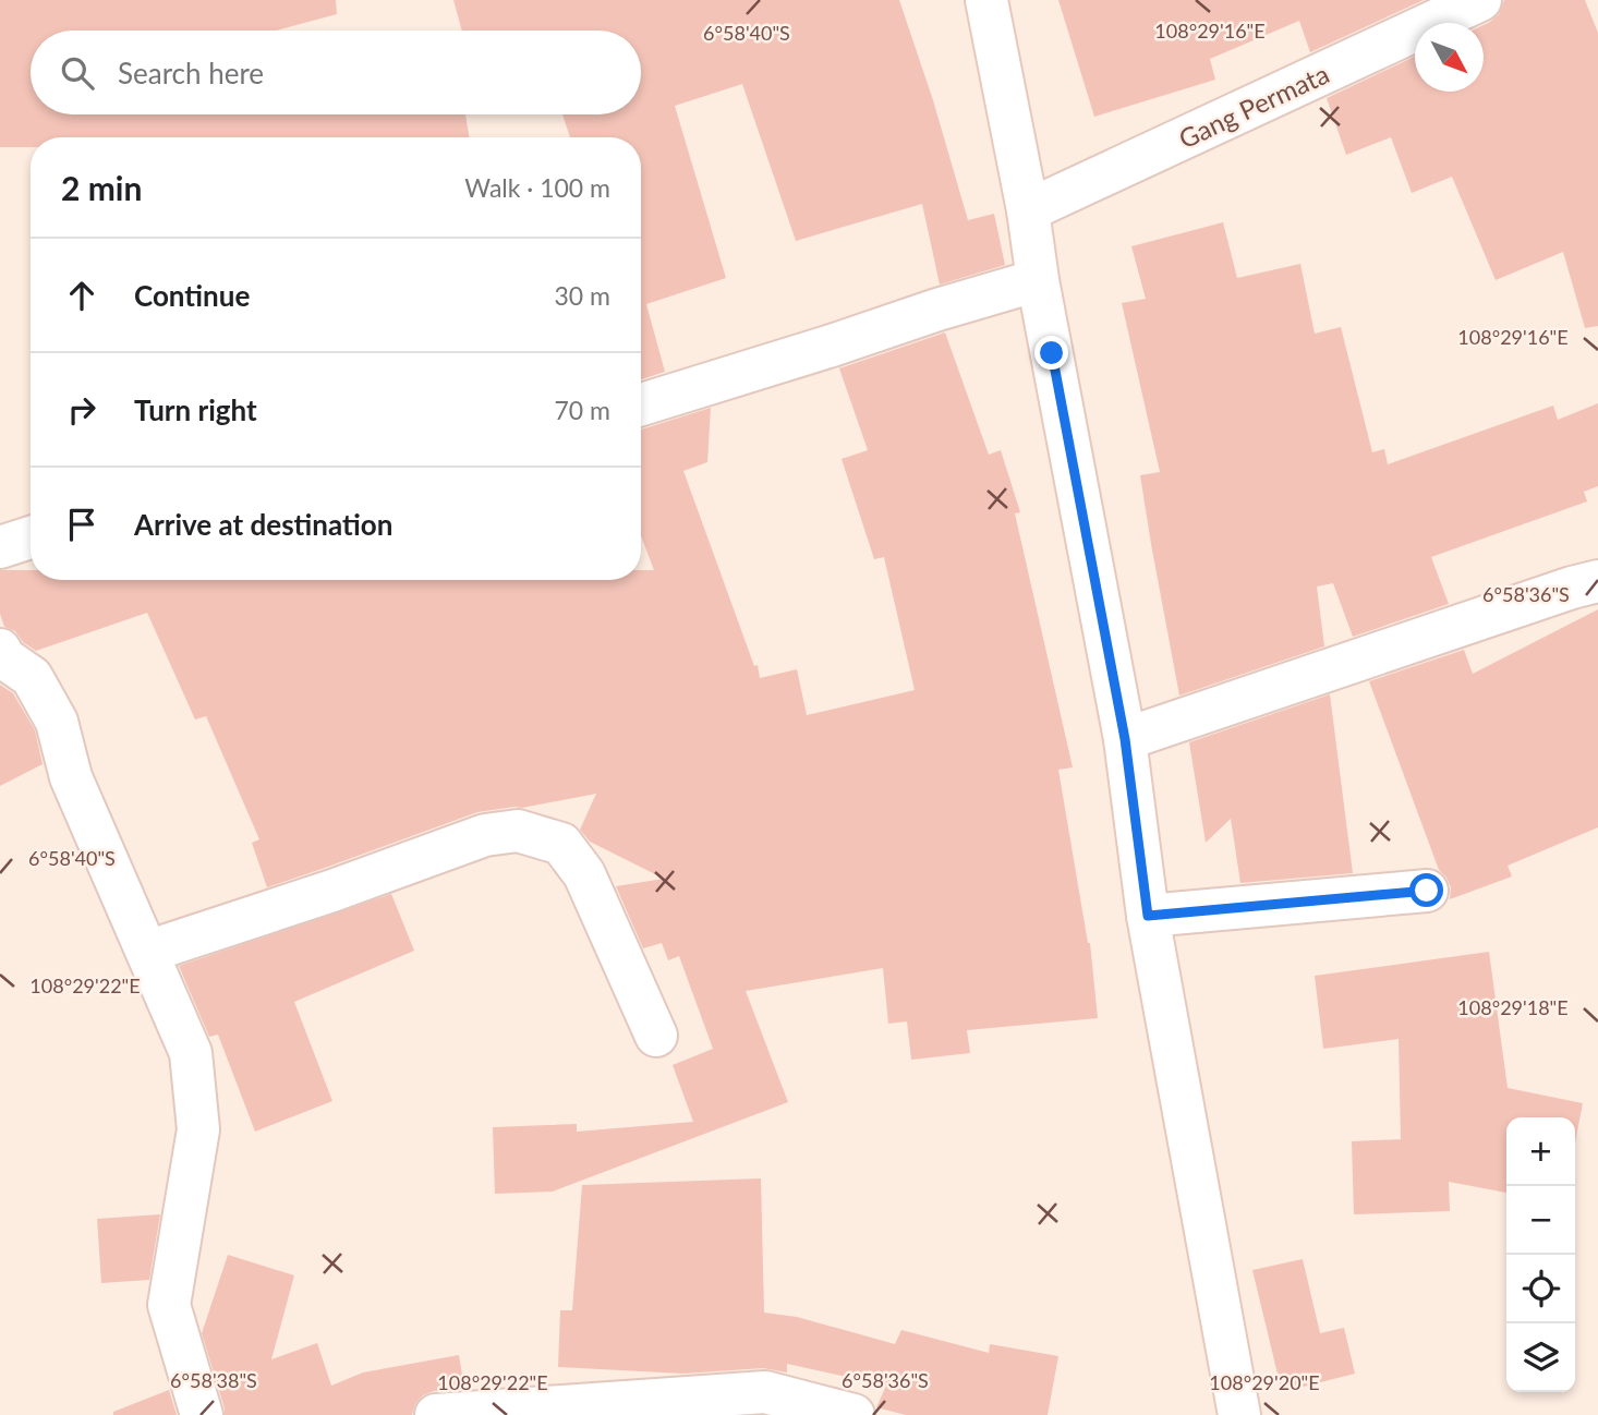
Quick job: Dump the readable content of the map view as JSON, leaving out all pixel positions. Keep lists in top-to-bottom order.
{
  "streets": {
    "street": ["Gang Permata"]
  },
  "north": "bottom right",
  "page": {
    "search": "Search here",
    "heading": ["2 min", "Walk · 100 m"],
    "list": [
      ["Continue", "30 m"],
      ["Turn right", "70 m"],
      "Arrive at destination"
    ],
    "map_buttons": ["+", "−"]
  },
  "coordinates": [
    "108°29'16\"E",
    "6°58'40\"S",
    "6°58'36\"S",
    "108°29'22\"E",
    "108°29'18\"E",
    "6°58'38\"S",
    "108°29'20\"E"
  ]
}
